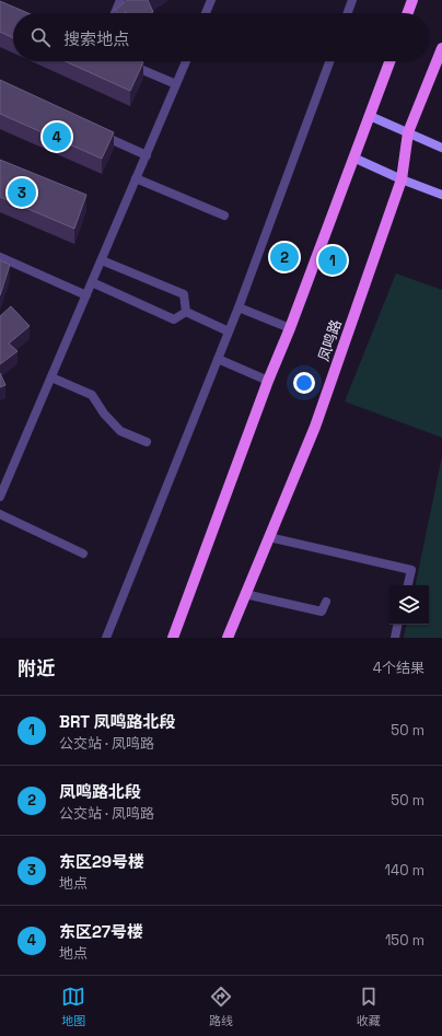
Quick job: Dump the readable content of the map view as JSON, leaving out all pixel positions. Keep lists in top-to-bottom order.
{
  "streets": {
    "main road": ["凤鸣路"]
  },
  "page": {
    "search": "搜索地点",
    "pins": [
      "4",
      "3",
      "2",
      "1"
    ],
    "heading": ["附近", "4个结果"],
    "list": [
      {
        "mark": "1",
        "name": "BRT 凤鸣路北段",
        "note": "公交站 · 凤鸣路",
        "value": "50 m"
      },
      {
        "mark": "2",
        "name": "凤鸣路北段",
        "note": "公交站 · 凤鸣路",
        "value": "50 m"
      },
      {
        "mark": "3",
        "name": "东区29号楼",
        "note": "地点",
        "value": "140 m"
      },
      {
        "mark": "4",
        "name": "东区27号楼",
        "note": "地点",
        "value": "150 m"
      }
    ],
    "nav": ["地图", "路线", "收藏"]
  }
}
